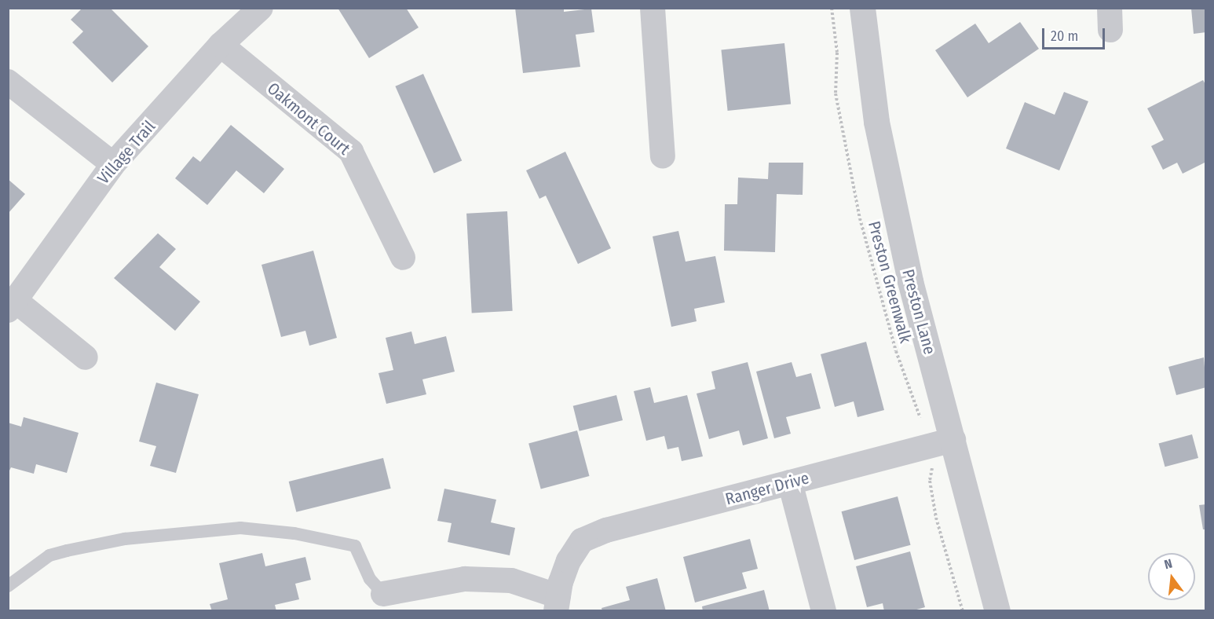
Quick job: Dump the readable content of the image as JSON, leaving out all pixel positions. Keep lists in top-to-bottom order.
{
  "streets": {
    "street": [
      "Oakmont Court",
      "Village Trail",
      "Preston Lane",
      "Ranger Drive"
    ],
    "path": ["Preston Greenwalk"]
  },
  "crossings": [
    ["Oakmont Court", "Village Trail"],
    ["Preston Greenwalk", "Preston Lane"],
    ["Preston Greenwalk", "Ranger Drive"],
    ["Preston Lane", "Ranger Drive"]
  ],
  "scale_bar": "20 m",
  "north": "top"
}
